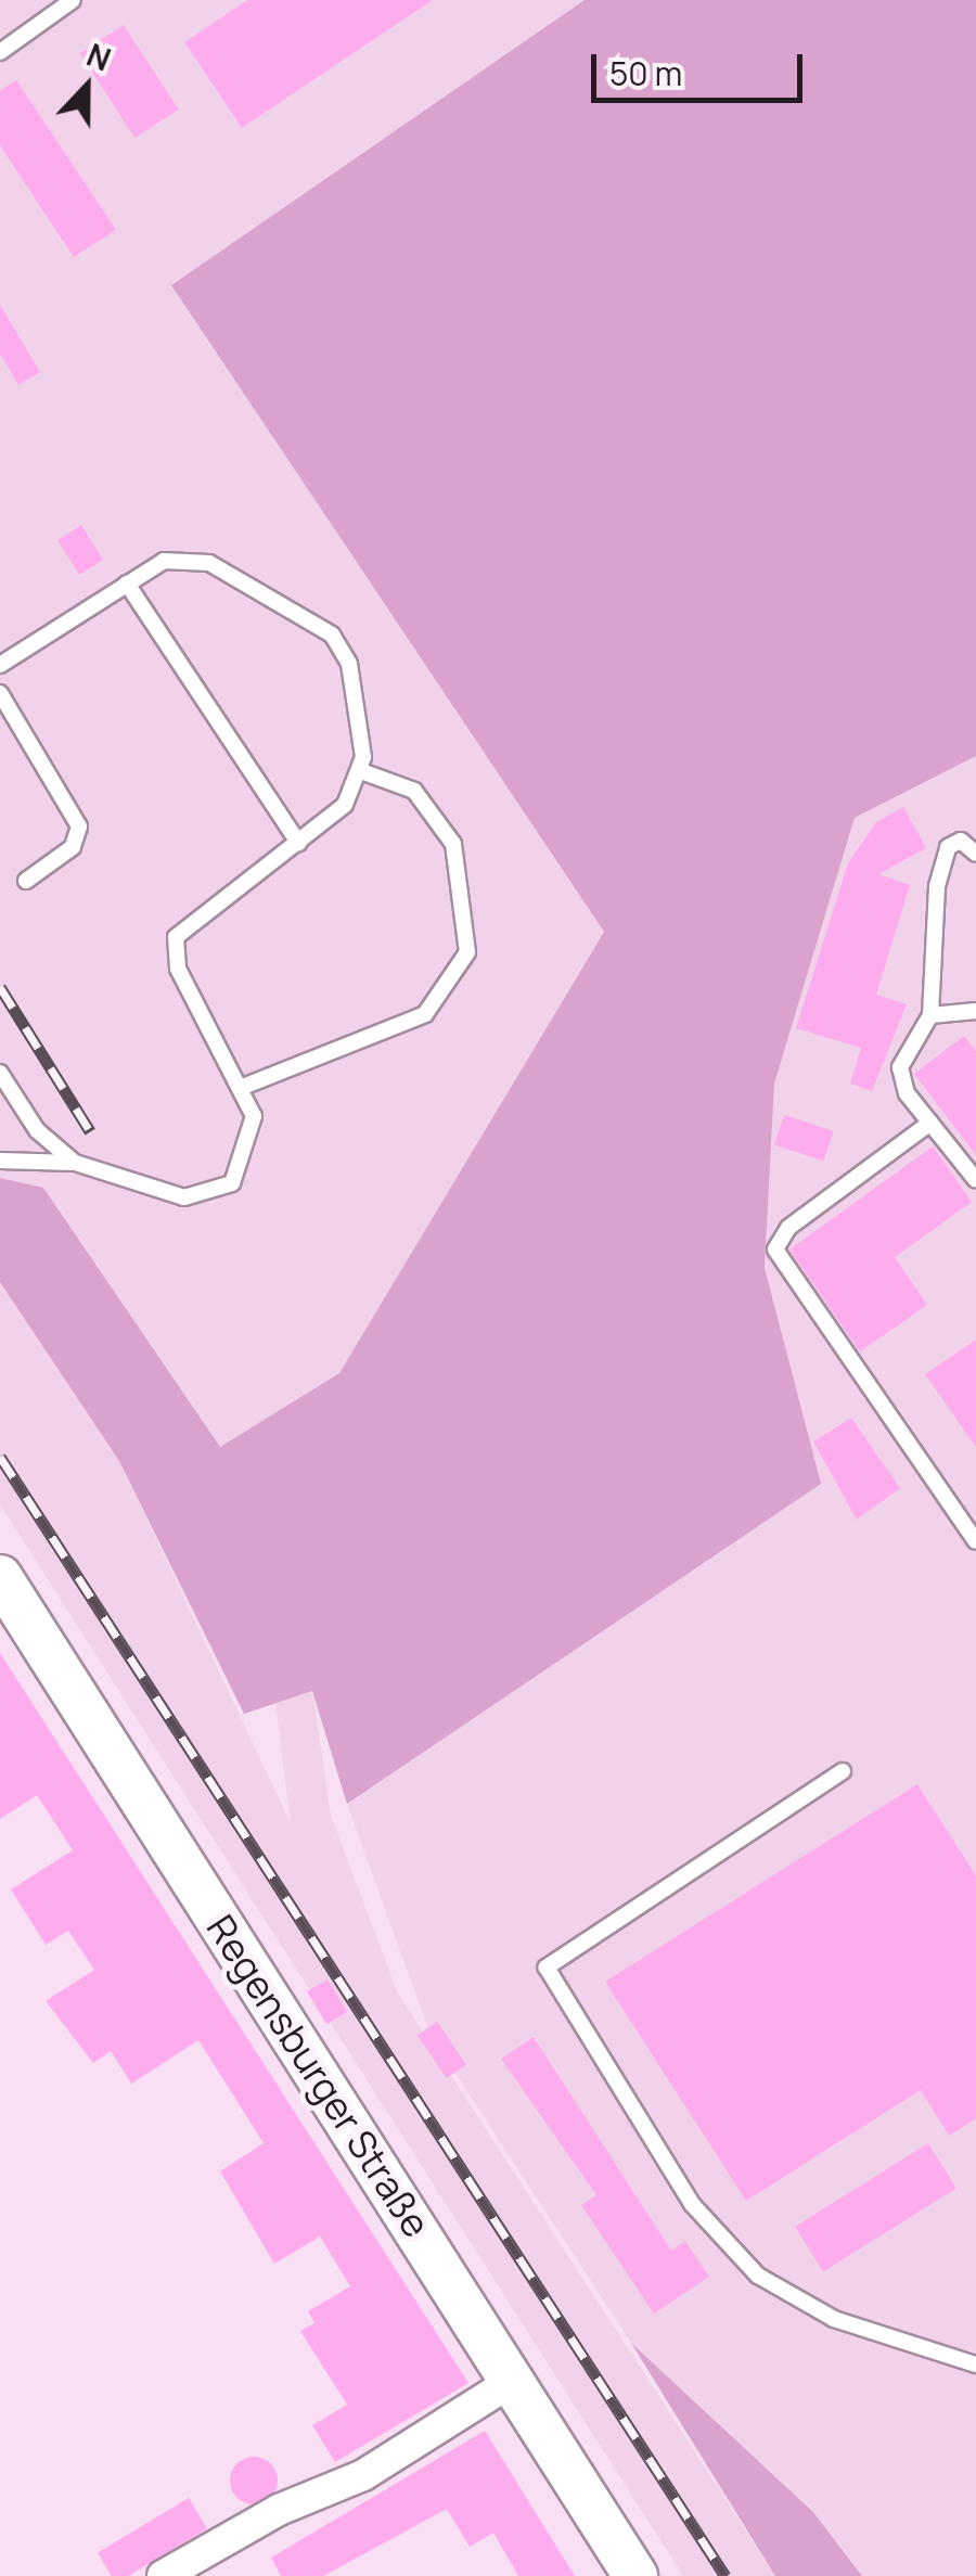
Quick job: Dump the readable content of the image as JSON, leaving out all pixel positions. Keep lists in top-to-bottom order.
{
  "streets": {
    "main road": ["Regensburger Straße"]
  },
  "scale_bar": "50 m",
  "north": "top"
}
